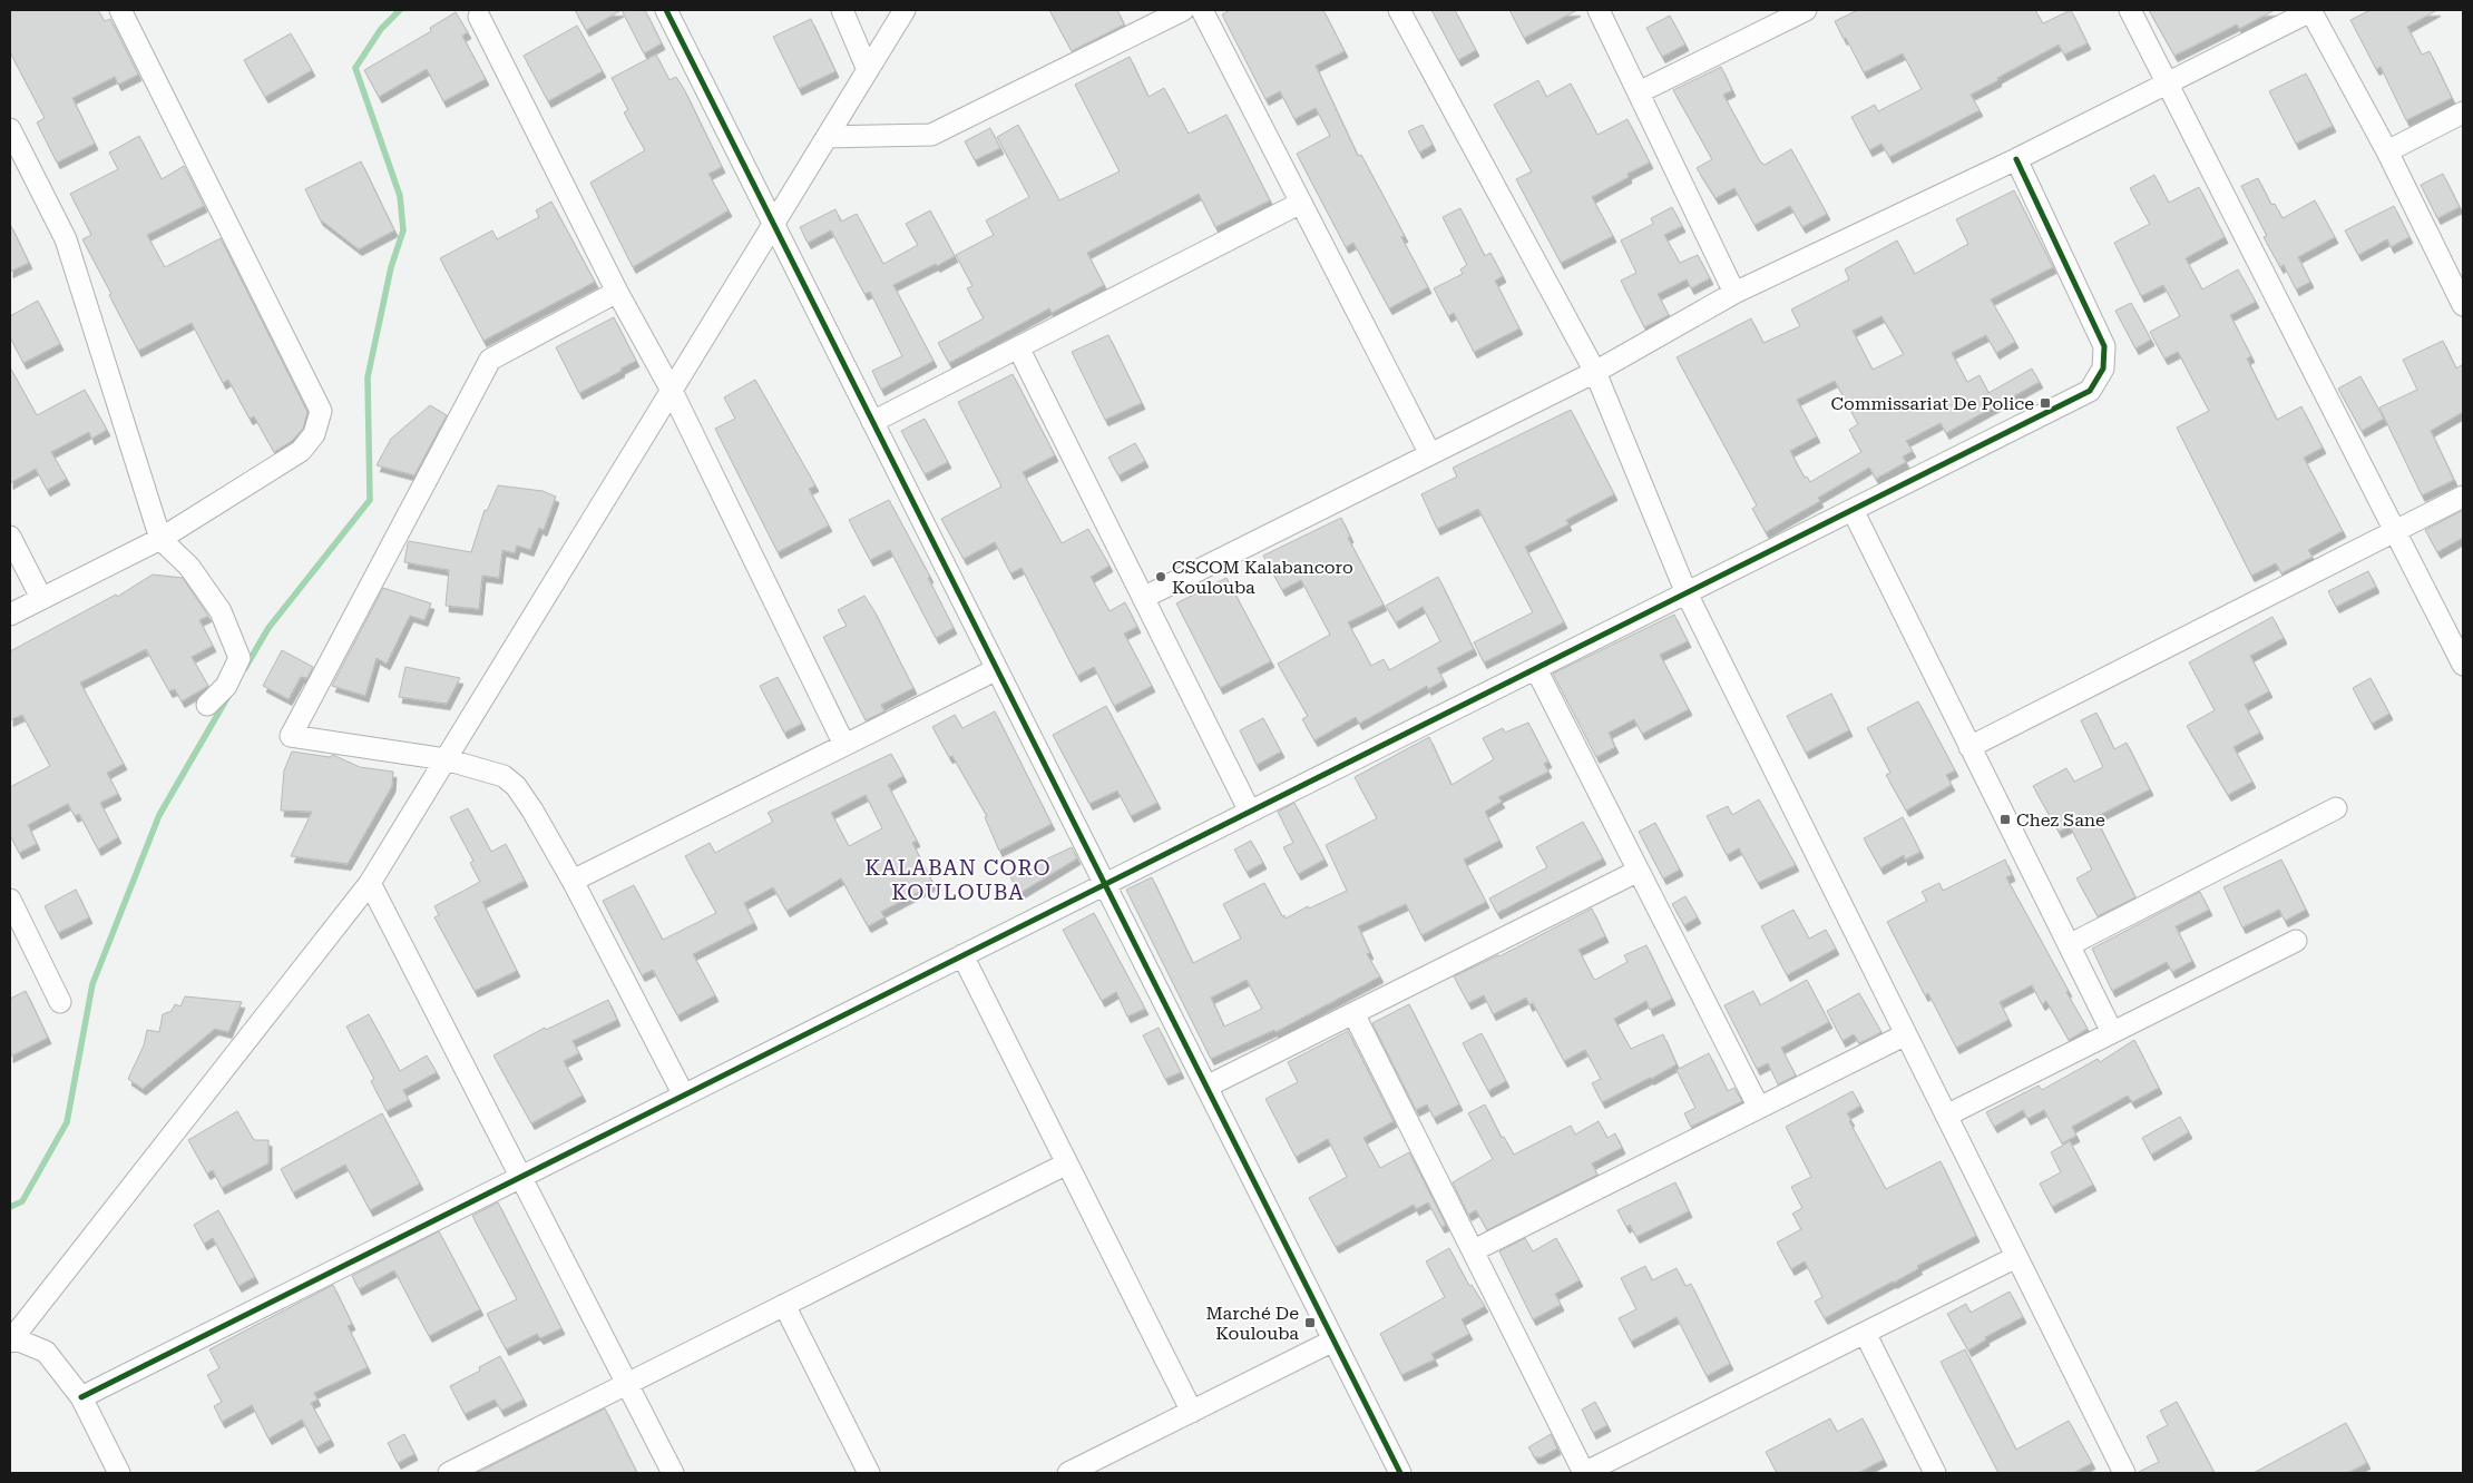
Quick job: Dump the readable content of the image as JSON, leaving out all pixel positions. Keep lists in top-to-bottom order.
{
  "districts": ["KALABAN CORO KOULOUBA"],
  "places": {
    "transit": ["Commissariat De Police", "Chez Sane", "Marché De Koulouba"],
    "other": ["CSCOM Kalabancoro Koulouba"]
  }
}
